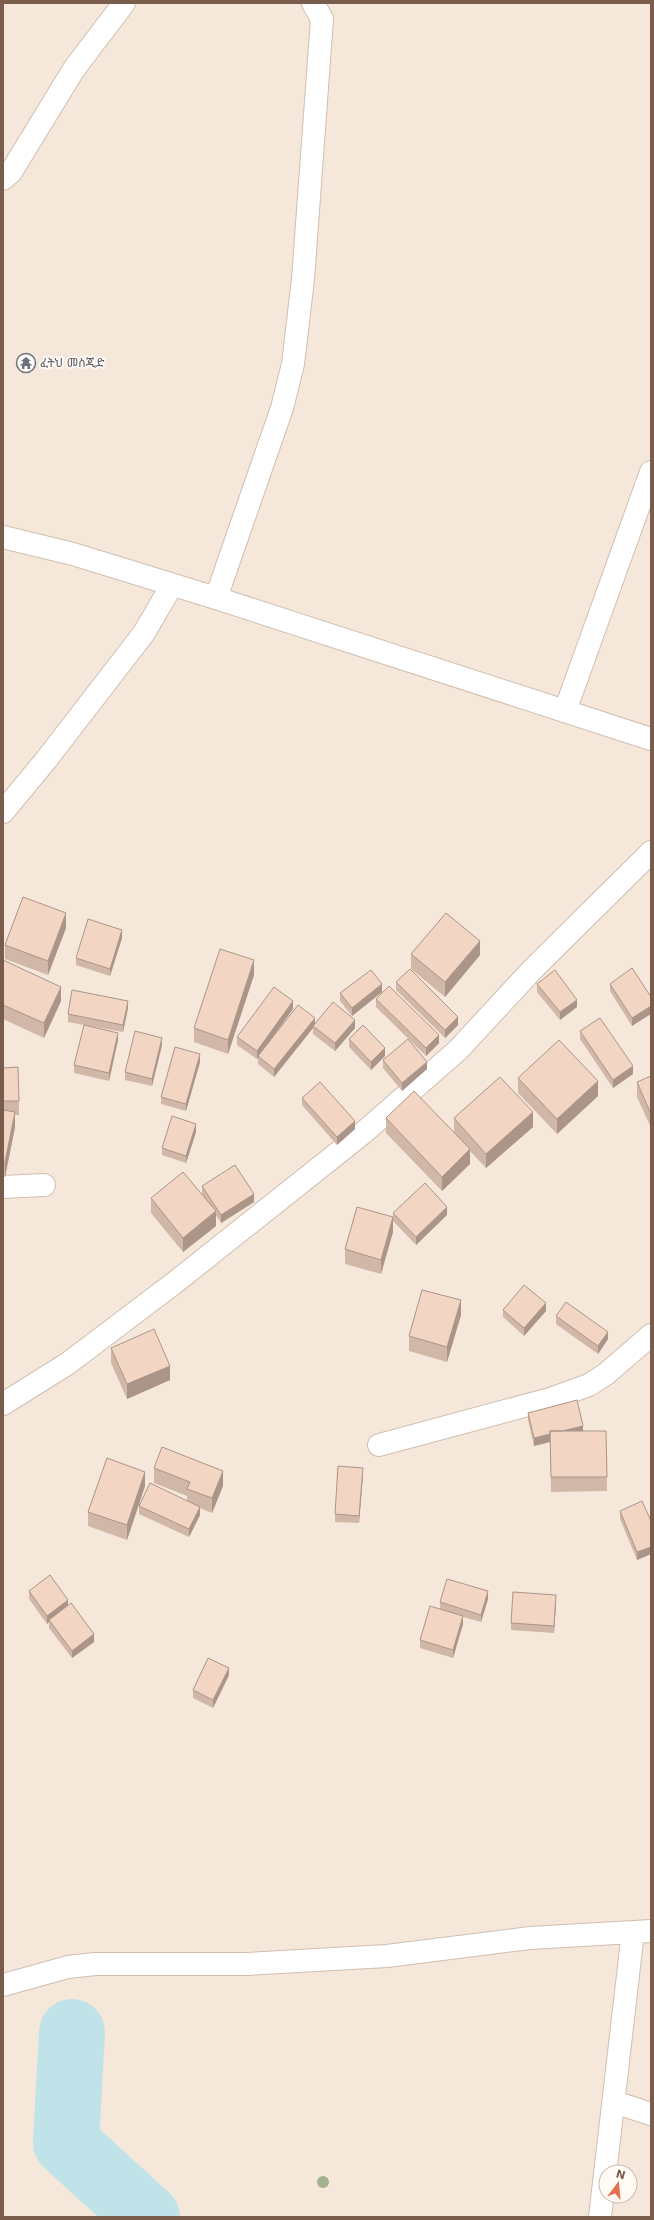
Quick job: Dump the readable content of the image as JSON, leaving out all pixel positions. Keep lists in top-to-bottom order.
{
  "places": {
    "temple": ["ፈትህ መስጂድ"]
  },
  "north": "top"
}
